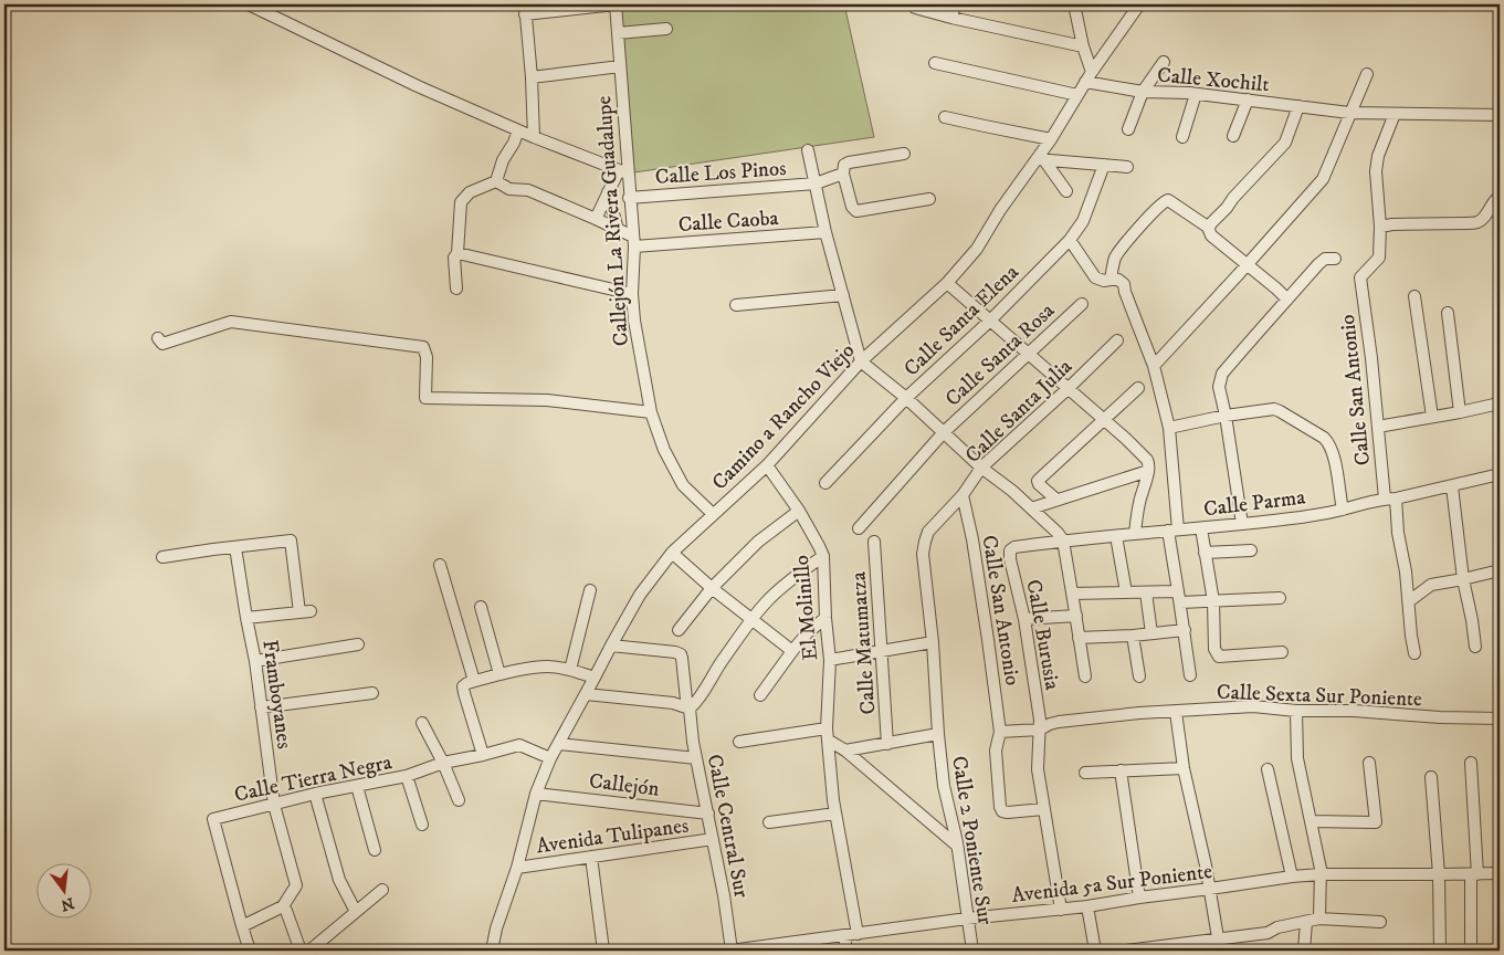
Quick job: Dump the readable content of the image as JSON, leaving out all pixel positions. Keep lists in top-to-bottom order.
{
  "streets": {
    "street": [
      "Calle Xochilt",
      "Calle Los Pinos",
      "Calle Caoba",
      "Callejón La Rivera Guadalupe",
      "Calle Santa Elena",
      "Calle Santa Rosa",
      "Calle San Antonio",
      "Calle Santa Julia",
      "Camino a Rancho Viejo",
      "Calle Parma",
      "El Molinillo",
      "Calle Burusia",
      "Calle Matumatza",
      "Framboyanes",
      "Calle Sexta Sur Poniente",
      "Calle Tierra Negra",
      "Callejón",
      "Calle Central Sur",
      "Avenida Tulipanes",
      "Calle 2 Poniente Sur",
      "Avenida 5a Sur Poniente"
    ]
  },
  "crossings": [
    ["Calle Xochilt", "Camino a Rancho Viejo"],
    ["Calle Los Pinos", "Callejón La Rivera Guadalupe"],
    ["Calle Caoba", "Callejón La Rivera Guadalupe"],
    ["Callejón La Rivera Guadalupe", "Camino a Rancho Viejo"],
    ["Calle San Antonio", "Calle Santa Julia"],
    ["Calle San Antonio", "Calle Parma"],
    ["Calle San Antonio", "Calle Burusia"],
    ["Calle San Antonio", "Calle Sexta Sur Poniente"],
    ["Calle Santa Julia", "Calle 2 Poniente Sur"],
    ["Camino a Rancho Viejo", "El Molinillo"],
    ["Camino a Rancho Viejo", "Calle Tierra Negra"],
    ["Camino a Rancho Viejo", "Callejón"],
    ["Camino a Rancho Viejo", "Calle Central Sur"],
    ["Camino a Rancho Viejo", "Avenida Tulipanes"],
    ["Calle Parma", "Calle Burusia"],
    ["El Molinillo", "Avenida 5a Sur Poniente"],
    ["Calle Burusia", "Calle Sexta Sur Poniente"],
    ["Calle Burusia", "Avenida 5a Sur Poniente"],
    ["Framboyanes", "Calle Tierra Negra"],
    ["Callejón", "Calle Central Sur"],
    ["Calle Central Sur", "Avenida Tulipanes"],
    ["Calle Central Sur", "Avenida 5a Sur Poniente"],
    ["Calle 2 Poniente Sur", "Avenida 5a Sur Poniente"]
  ],
  "north": "bottom"
}
